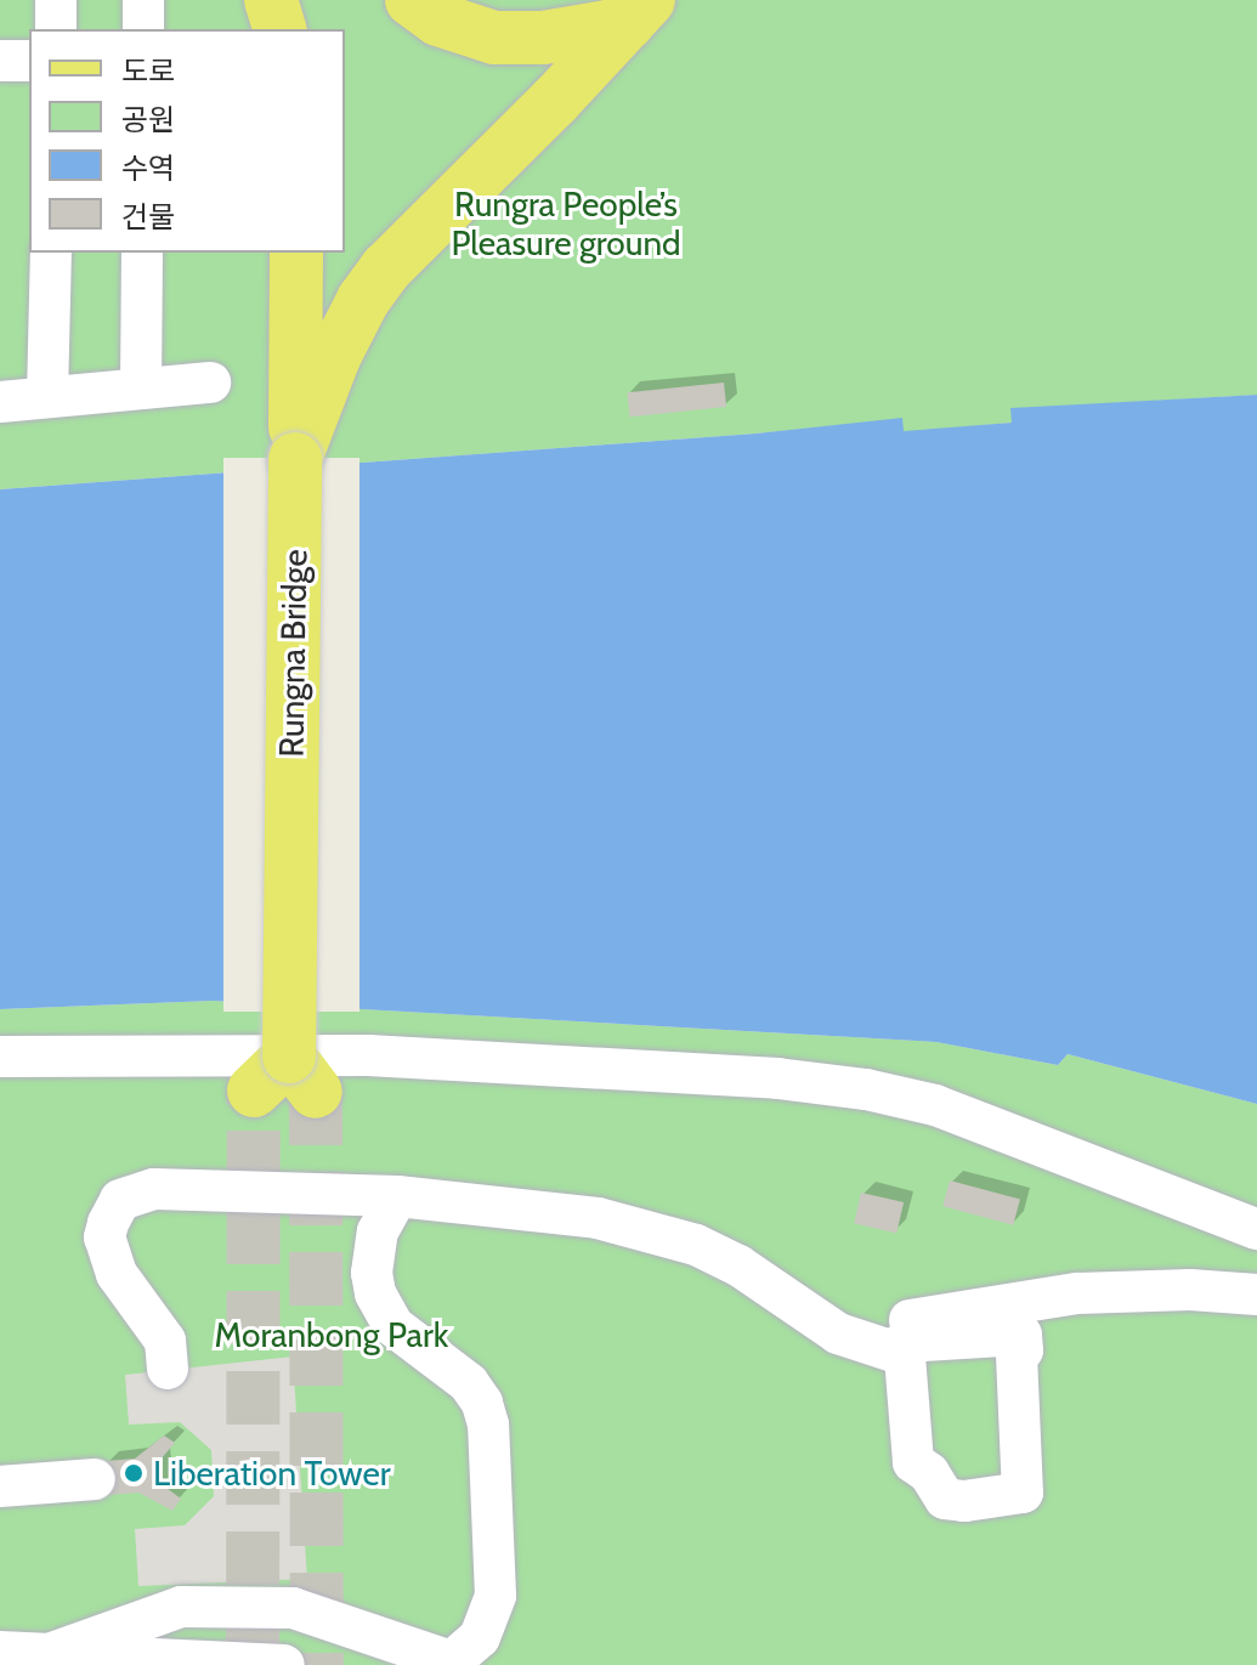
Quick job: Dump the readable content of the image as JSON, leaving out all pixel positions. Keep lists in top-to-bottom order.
{
  "streets": {
    "main road": ["Rungna Bridge"]
  },
  "parks": ["Rungra People’s Pleasure ground", "Moranbong Park"],
  "places": ["Liberation Tower"],
  "legend": [
    "도로",
    "공원",
    "수역",
    "건물"
  ]
}
